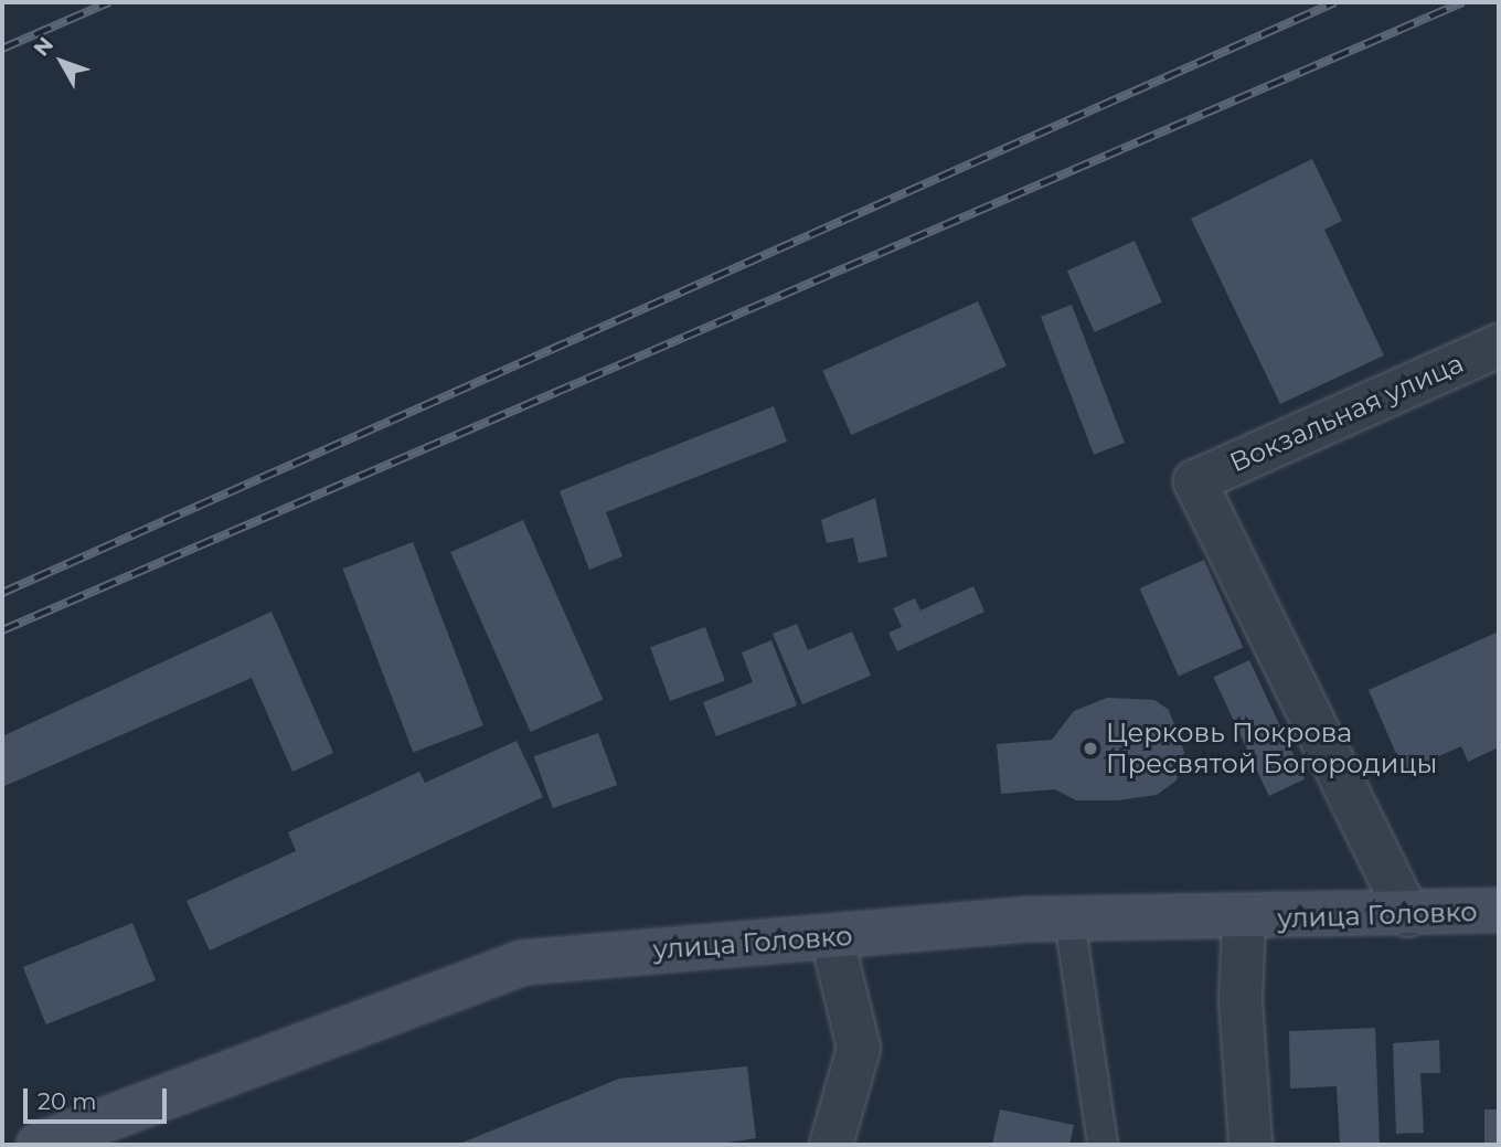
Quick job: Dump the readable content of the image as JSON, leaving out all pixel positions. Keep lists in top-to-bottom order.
{
  "streets": {
    "main road": ["улица Головко"],
    "street": ["Вокзальная улица"]
  },
  "crossings": [
    ["Вокзальная улица", "улица Головко"]
  ],
  "places": ["Церковь Покрова Пресвятой Богородицы"],
  "scale_bar": "20 m",
  "north": "top left"
}
